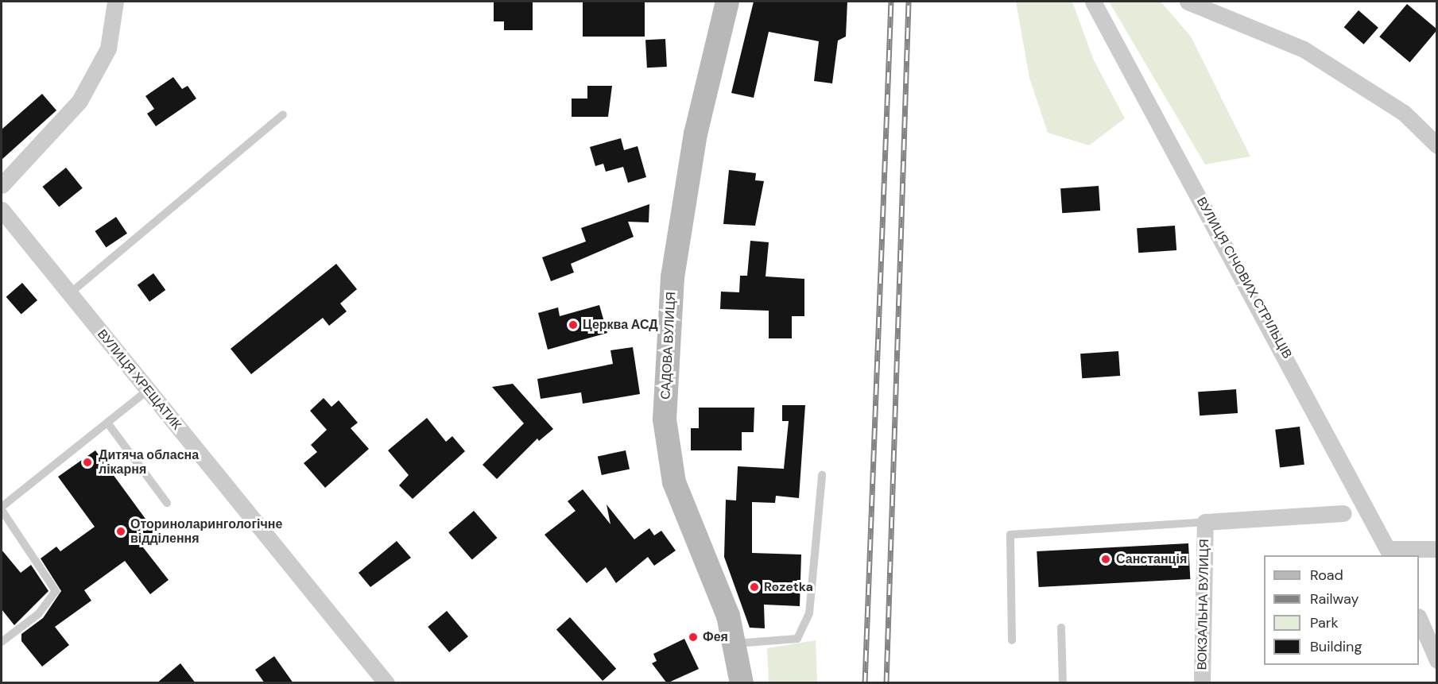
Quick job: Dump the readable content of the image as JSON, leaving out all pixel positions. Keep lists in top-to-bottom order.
{
  "streets": {
    "street": [
      "ВУЛИЦЯ СІЧОВИХ СТРІЛЬЦІВ",
      "САДОВА ВУЛИЦЯ",
      "ВУЛИЦЯ ХРЕЩАТИК",
      "ВОКЗАЛЬНА ВУЛИЦЯ"
    ]
  },
  "places": [
    "Церква АСД",
    "Дитяча обласна лікарня",
    "Оториноларингологічне відділення",
    "Санстанція",
    "Rozetka",
    "Фея"
  ],
  "legend": [
    "Road",
    "Railway",
    "Park",
    "Building"
  ]
}
